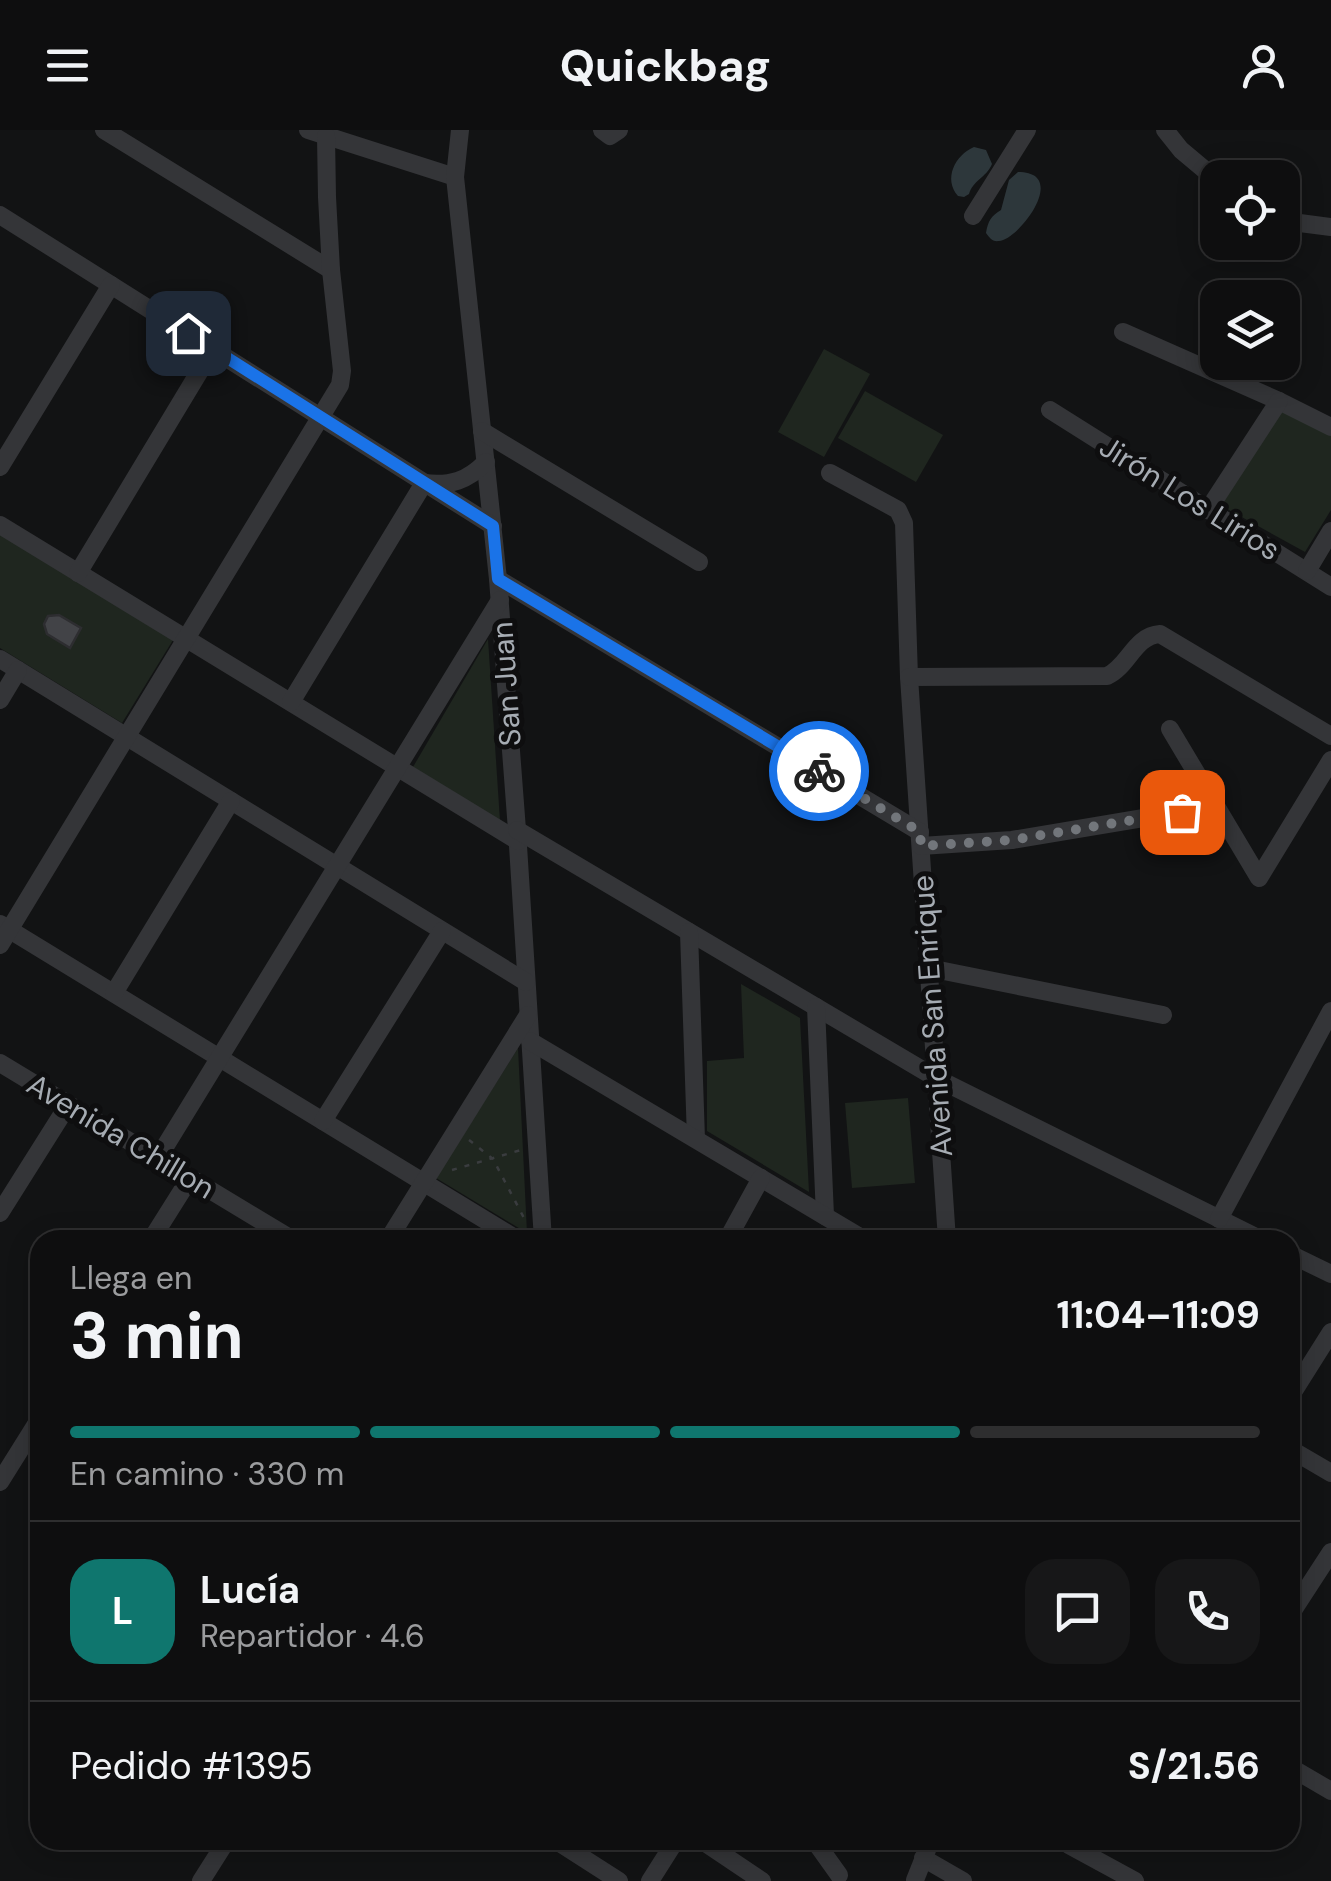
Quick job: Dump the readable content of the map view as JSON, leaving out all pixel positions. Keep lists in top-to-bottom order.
{
  "streets": {
    "street": [
      "Jirón Los Lirios",
      "San Juan",
      "Avenida San Enrique",
      "Avenida Chillon"
    ]
  },
  "page": {
    "header": "Quickbag",
    "heading": ["3 min", "Llega en", "11:04–11:09"],
    "panel": [
      "Lucía",
      "Repartidor · 4.6",
      "Pedido #1395",
      "S/21.56"
    ],
    "bar": "En camino · 330 m",
    "round": "L"
  }
}
